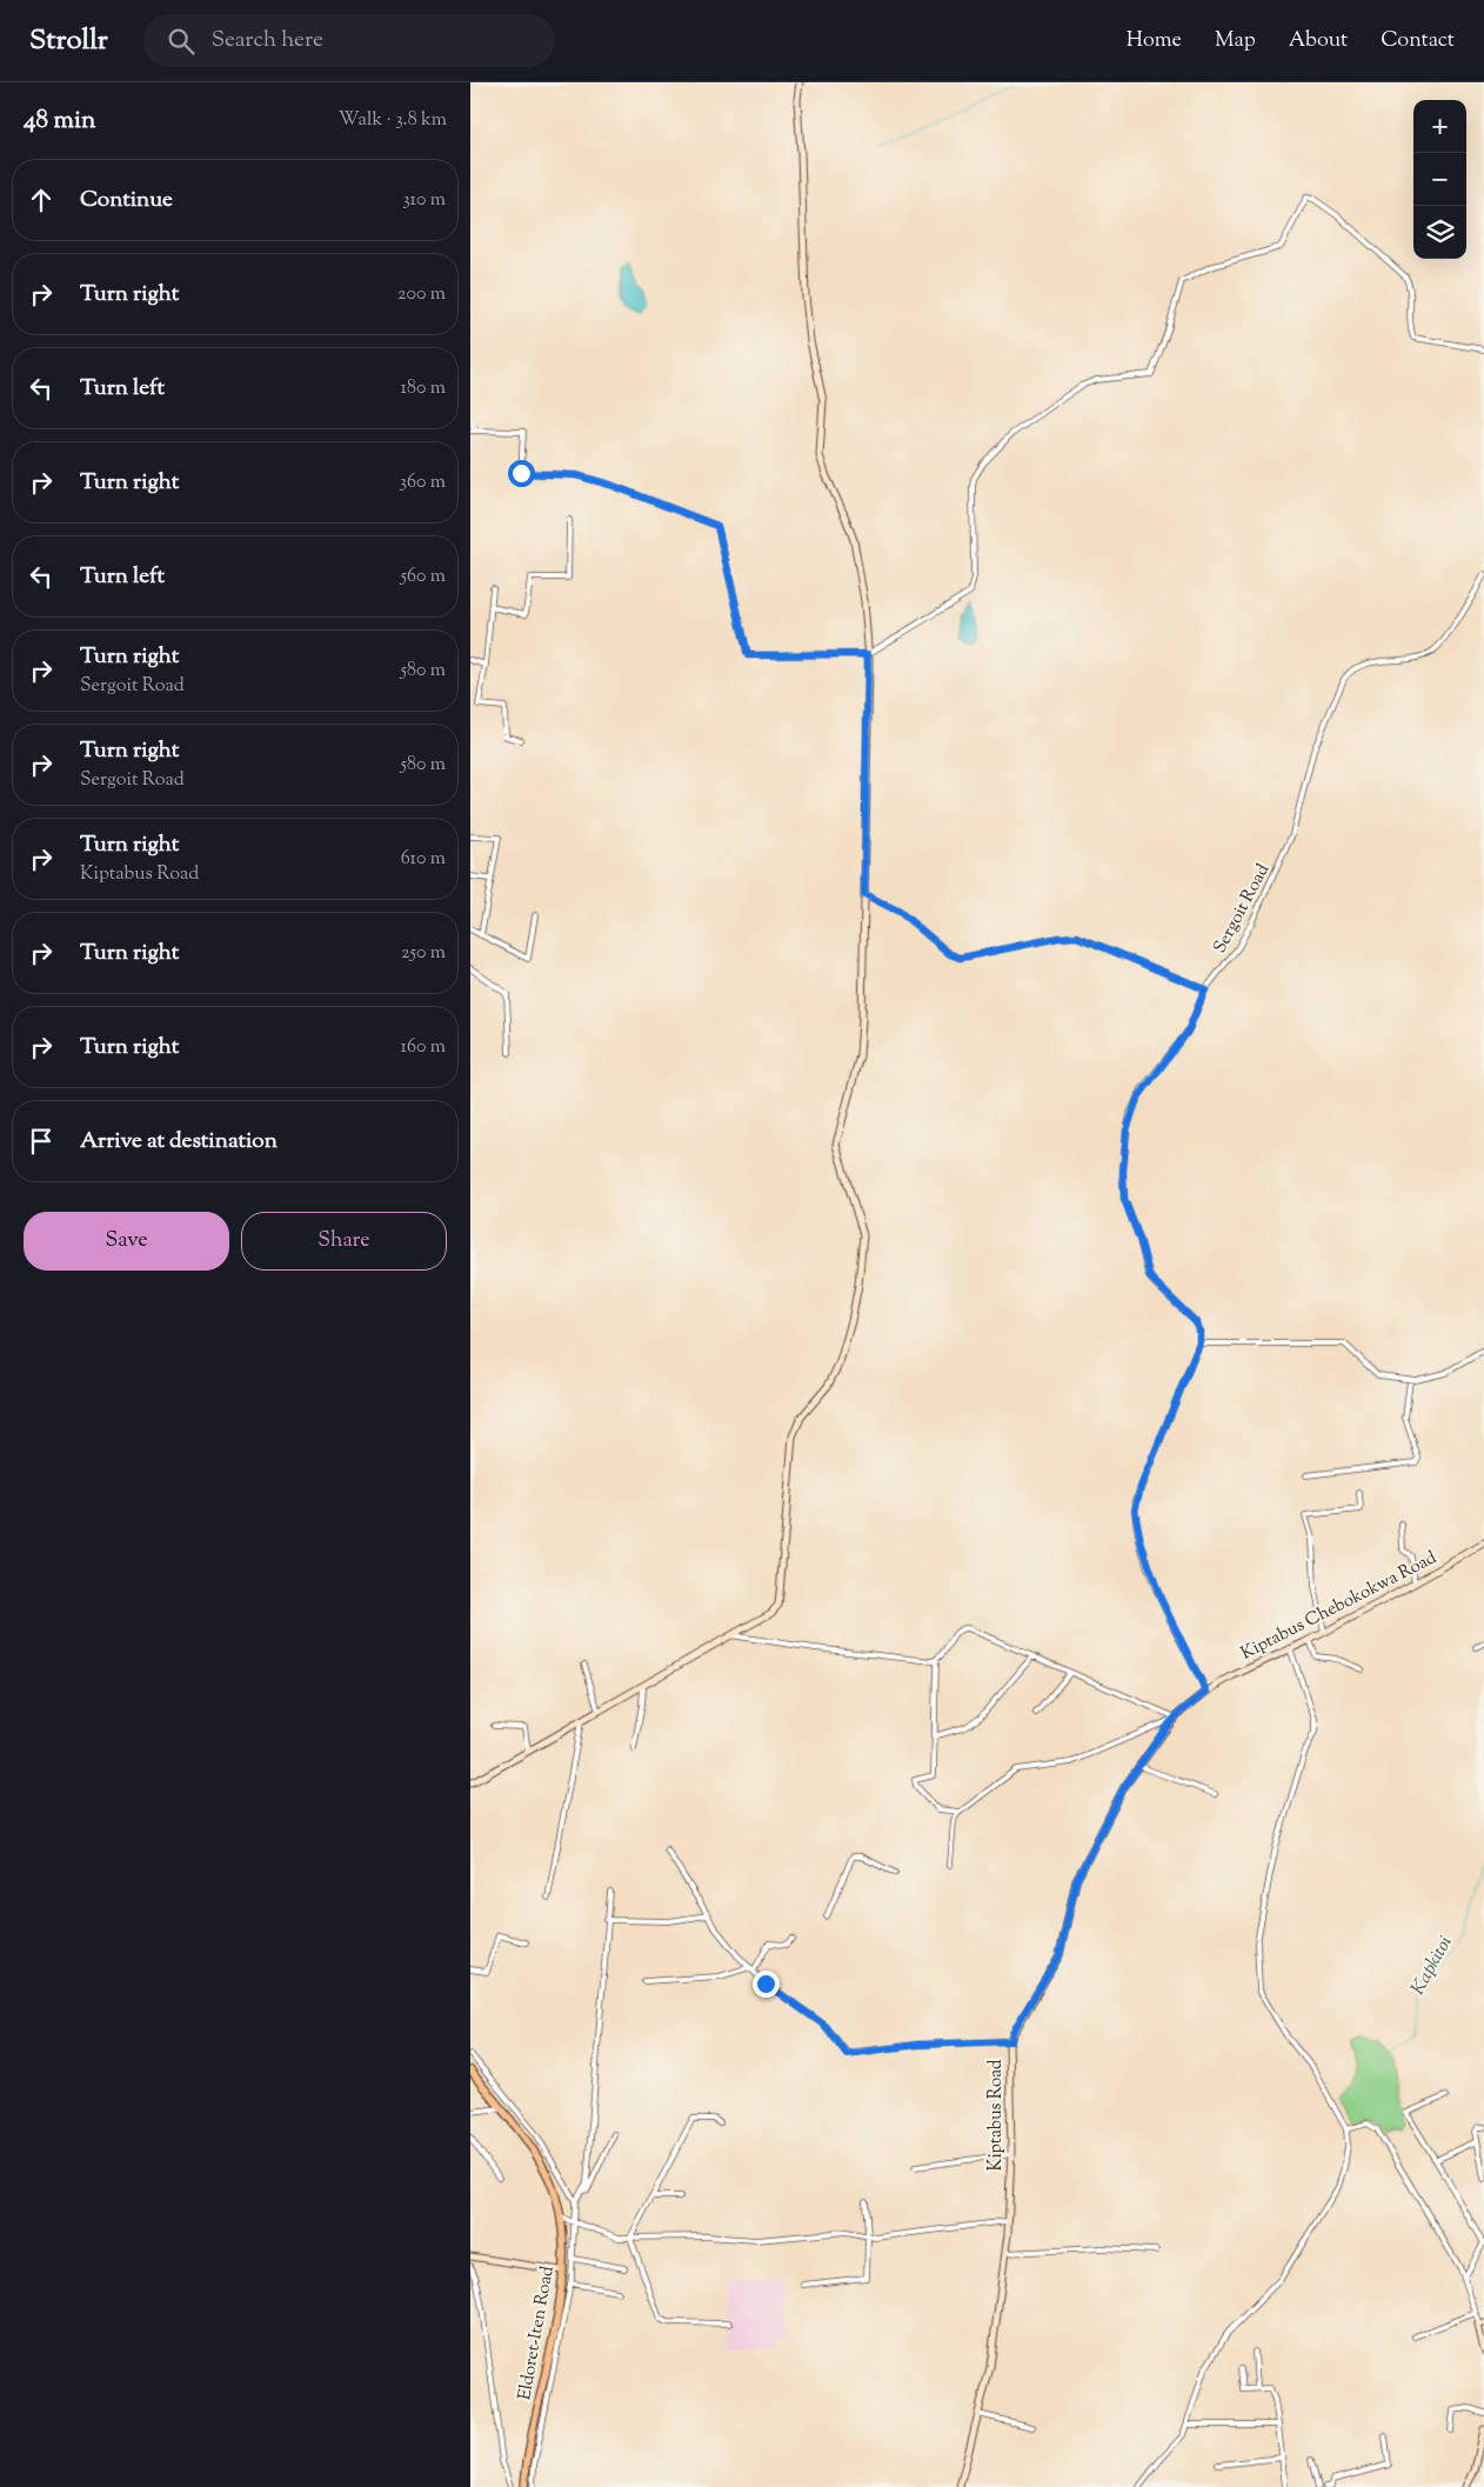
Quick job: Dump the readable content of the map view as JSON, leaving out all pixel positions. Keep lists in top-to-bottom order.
{
  "streets": {
    "main road": ["Eldoret-Iten Road"],
    "street": ["Sergoit Road", "Kiptabus Chebokokwa Road", "Kiptabus Road"]
  },
  "crossings": [
    ["Kiptabus Chebokokwa Road", "Kiptabus Road"]
  ],
  "water": ["Kapkitoi"],
  "page": {
    "header": "Strollr",
    "search": "Search here",
    "nav": [
      "Home",
      "Map",
      "About",
      "Contact"
    ],
    "heading": ["48 min", "Walk · 3.8 km"],
    "map_buttons": ["+", "−"],
    "list": [
      ["Continue", "310 m"],
      ["Turn right", "200 m"],
      ["Turn left", "180 m"],
      ["Turn right", "360 m"],
      ["Turn left", "560 m"],
      ["Turn right", "Sergoit Road", "580 m"],
      ["Turn right", "Sergoit Road", "580 m"],
      ["Turn right", "Kiptabus Road", "610 m"],
      ["Turn right", "250 m"],
      ["Turn right", "160 m"],
      "Arrive at destination"
    ],
    "buttons": ["Save", "Share"]
  }
}
